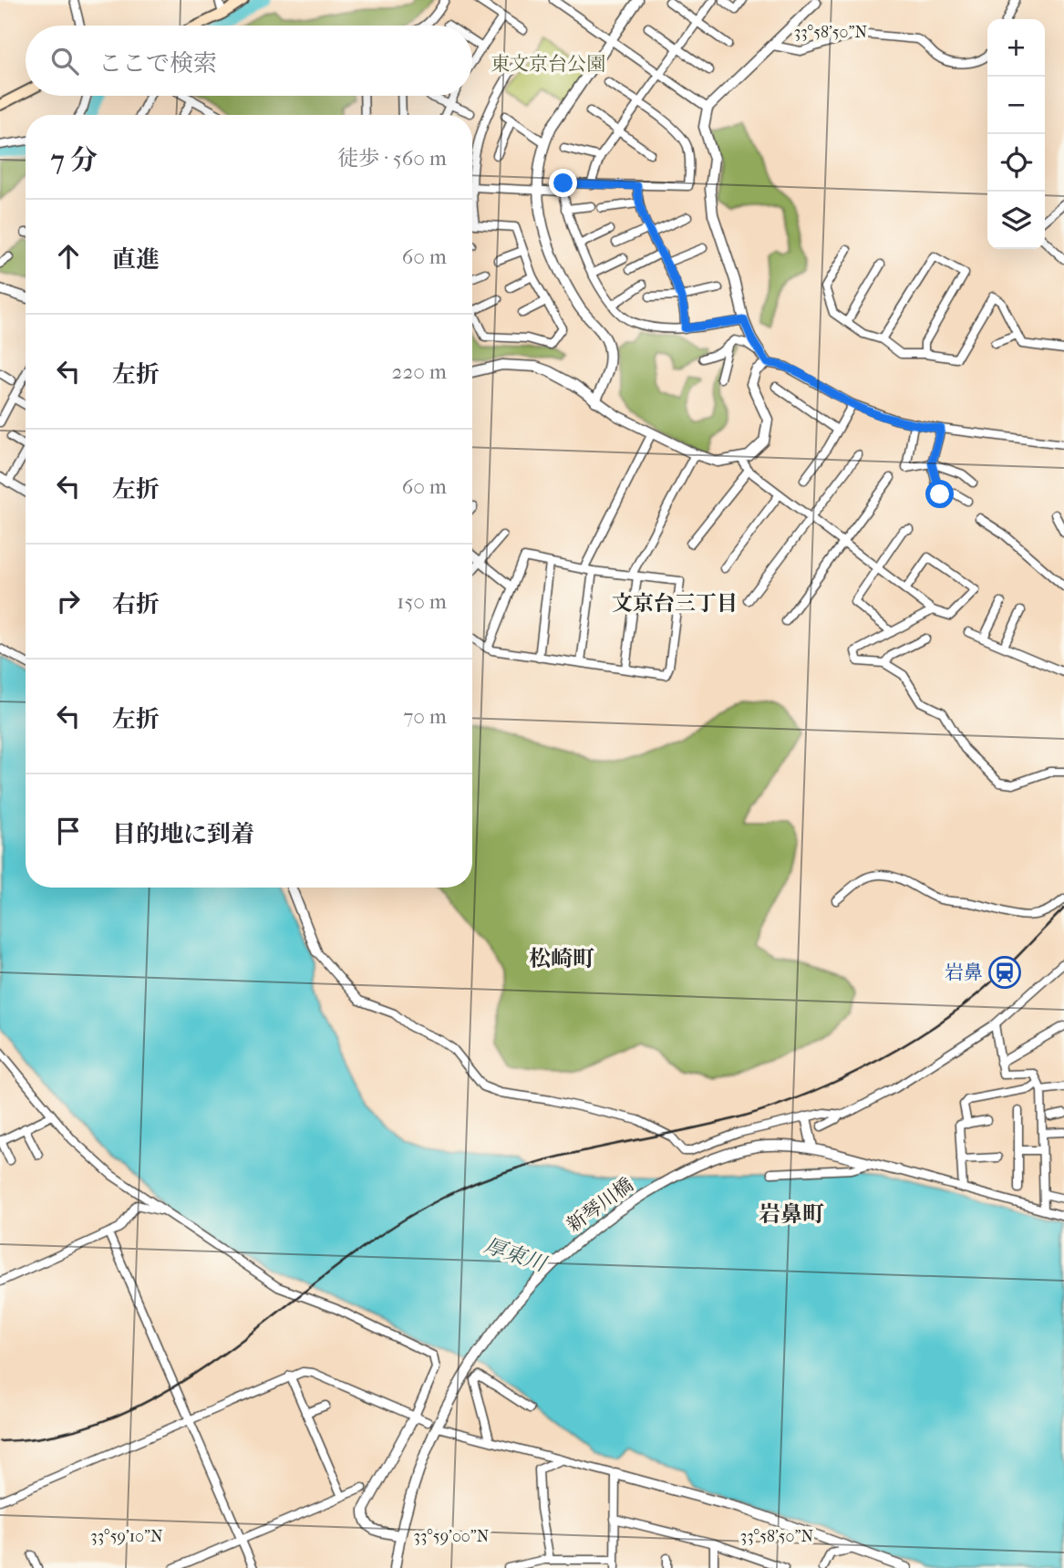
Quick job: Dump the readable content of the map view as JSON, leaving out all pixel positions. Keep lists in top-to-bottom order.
{
  "streets": {
    "street": ["新琴川橋"]
  },
  "districts": ["文京台三丁目", "松崎町", "岩鼻町"],
  "water": ["厚東川"],
  "parks": ["東文京台公園"],
  "places": {
    "station": ["岩鼻"]
  },
  "page": {
    "map_buttons": ["+", "−"],
    "search": "ここで検索",
    "heading": ["7 分", "徒歩 · 560 m"],
    "list": [
      ["直進", "60 m"],
      ["左折", "220 m"],
      ["左折", "60 m"],
      ["右折", "150 m"],
      ["左折", "70 m"],
      "目的地に到着"
    ]
  },
  "coordinates": ["33°58'50\"N", "33°59'10\"N", "33°59'00\"N"]
}
